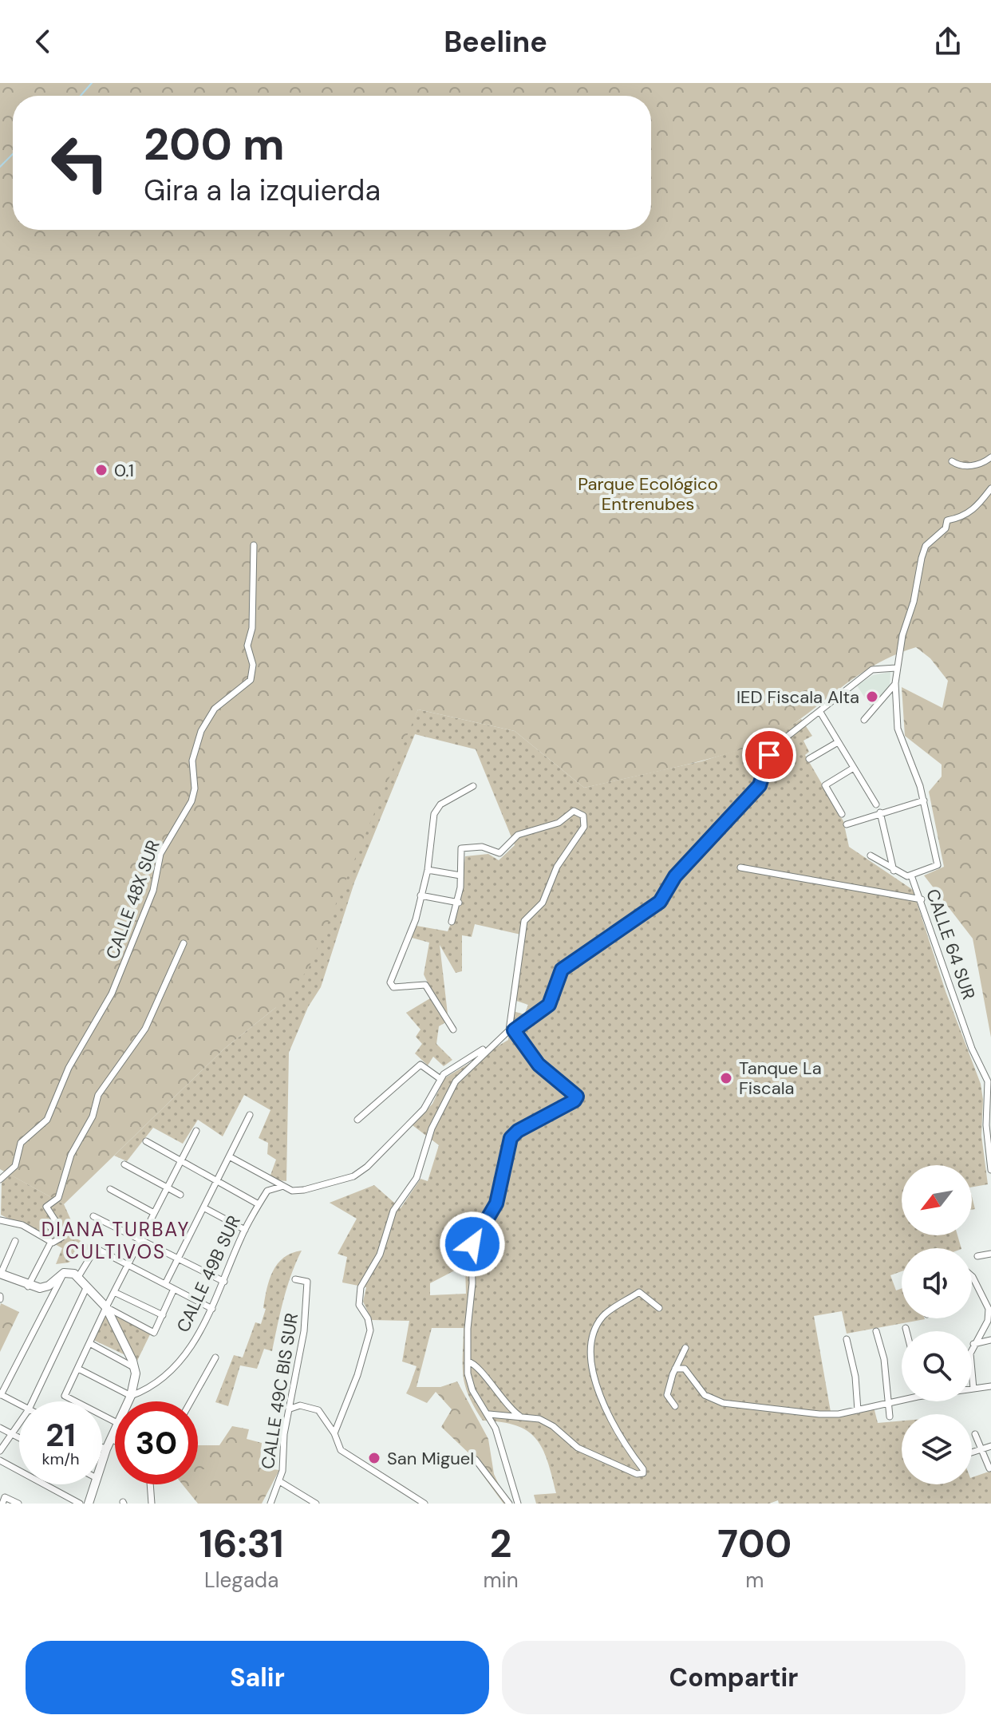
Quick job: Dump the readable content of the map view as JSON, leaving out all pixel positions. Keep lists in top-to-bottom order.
{
  "streets": {
    "street": [
      "CALLE 48X SUR",
      "CALLE 64 SUR",
      "CALLE 49B SUR",
      "CALLE 49C BIS SUR"
    ]
  },
  "districts": ["DIANA TURBAY CULTIVOS"],
  "parks": ["Parque Ecológico Entrenubes"],
  "places": [
    "0.1",
    "IED Fiscala Alta",
    "Tanque La Fiscala",
    "San Miguel"
  ],
  "north": "bottom left",
  "page": {
    "header": "Beeline",
    "turn": ["200 m", "Gira a la izquierda"],
    "speed": "21 km/h",
    "limit": "30",
    "eta": [
      "16:31",
      "Llegada",
      "2",
      "min",
      "700",
      "m"
    ],
    "buttons": ["Salir", "Compartir"]
  }
}
